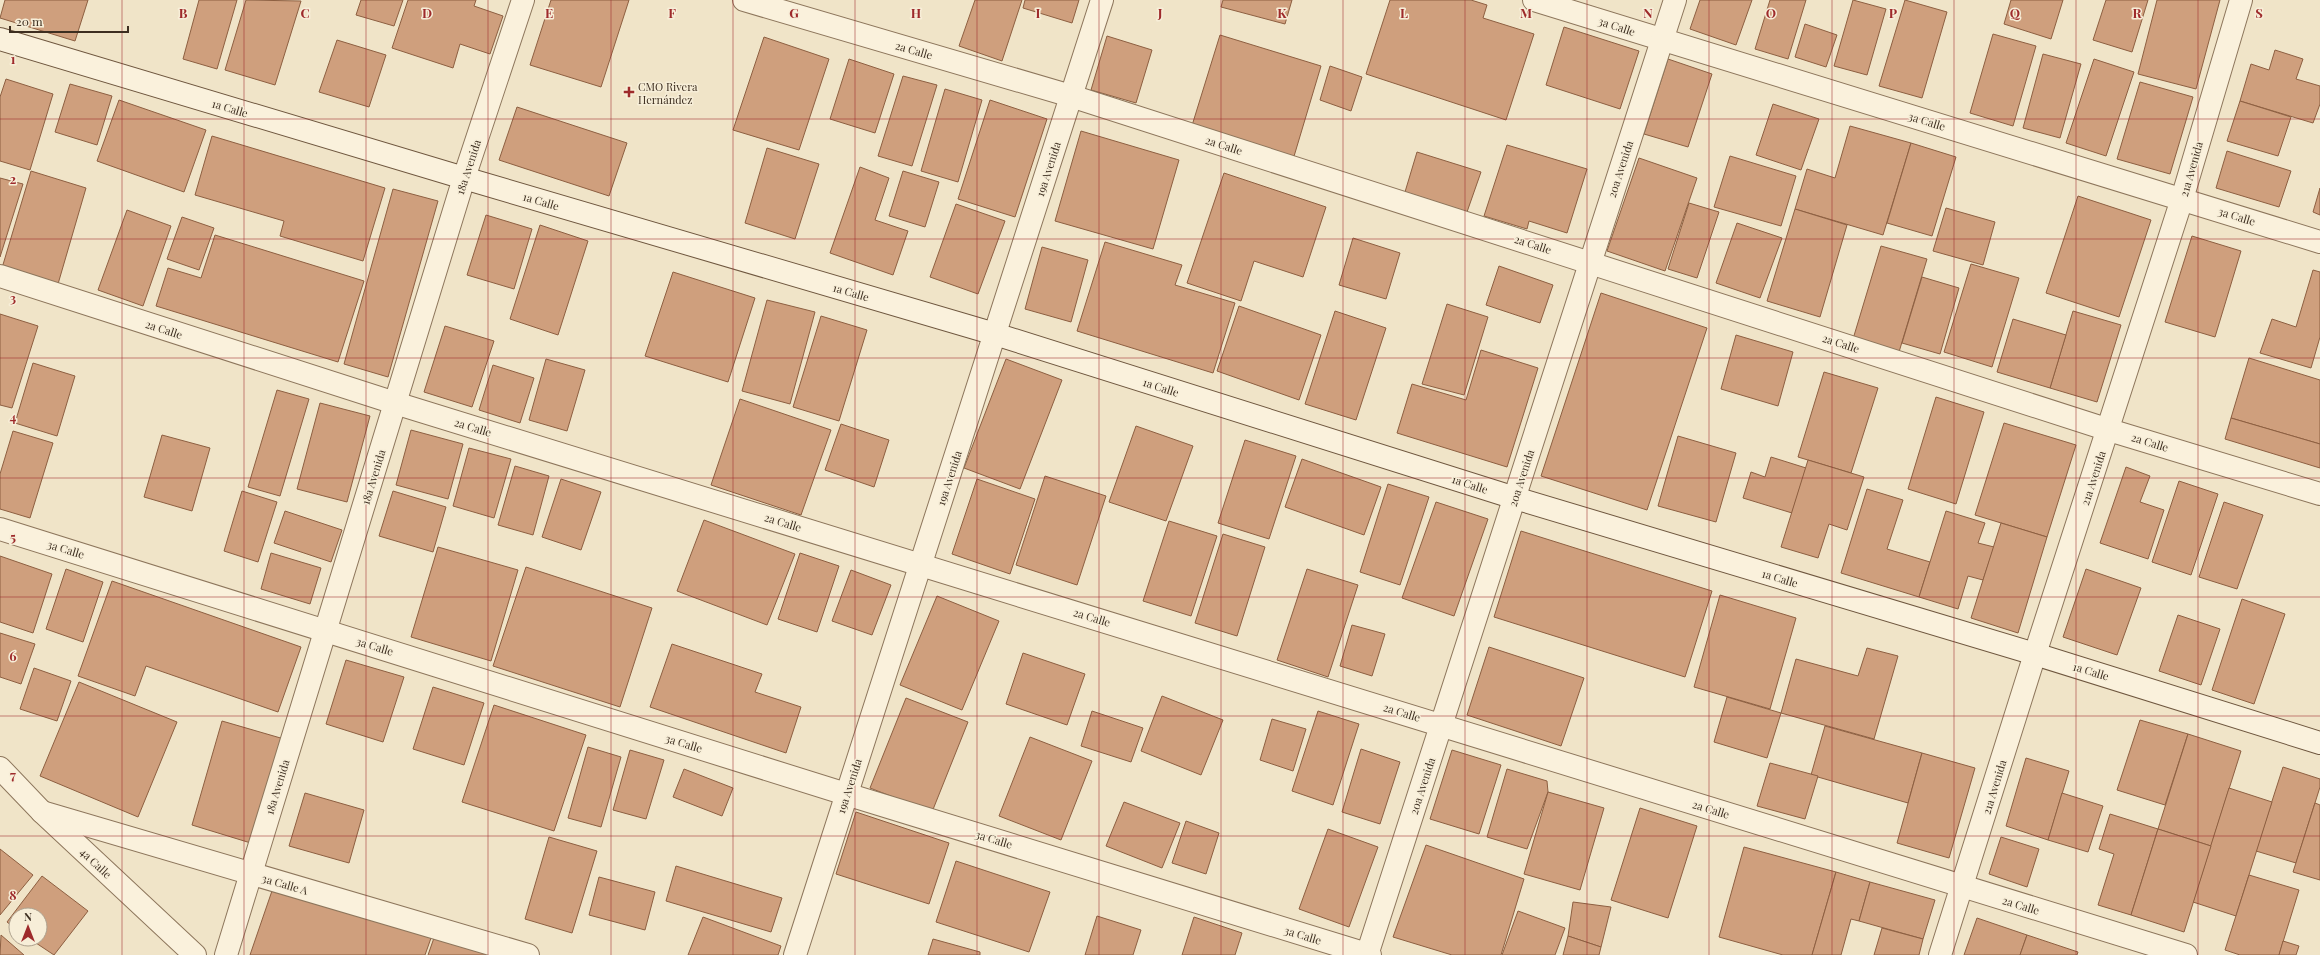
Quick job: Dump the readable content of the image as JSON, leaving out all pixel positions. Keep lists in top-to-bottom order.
{
  "streets": {
    "street": [
      "3a Calle",
      "2a Calle",
      "1a Calle",
      "18a Avenida",
      "19a Avenida",
      "20a Avenida",
      "21a Avenida",
      "4a Calle",
      "3a Calle A"
    ]
  },
  "crossings": [
    ["3a Calle", "18a Avenida"],
    ["3a Calle", "19a Avenida"],
    ["3a Calle", "20a Avenida"],
    ["3a Calle", "21a Avenida"],
    ["2a Calle", "18a Avenida"],
    ["2a Calle", "19a Avenida"],
    ["2a Calle", "20a Avenida"],
    ["2a Calle", "21a Avenida"],
    ["1a Calle", "18a Avenida"],
    ["1a Calle", "19a Avenida"],
    ["1a Calle", "20a Avenida"],
    ["1a Calle", "21a Avenida"],
    ["18a Avenida", "3a Calle A"],
    ["4a Calle", "3a Calle A"]
  ],
  "places": {
    "health": ["CMO Rivera Hernández"]
  },
  "scale_bar": "20 m",
  "north": "top",
  "grid": {
    "columns": [
      "B",
      "C",
      "D",
      "E",
      "F",
      "G",
      "H",
      "I",
      "J",
      "K",
      "L",
      "M",
      "N",
      "O",
      "P",
      "Q",
      "R",
      "S"
    ],
    "rows": [
      "1",
      "2",
      "3",
      "4",
      "5",
      "6",
      "7",
      "8"
    ]
  }
}
